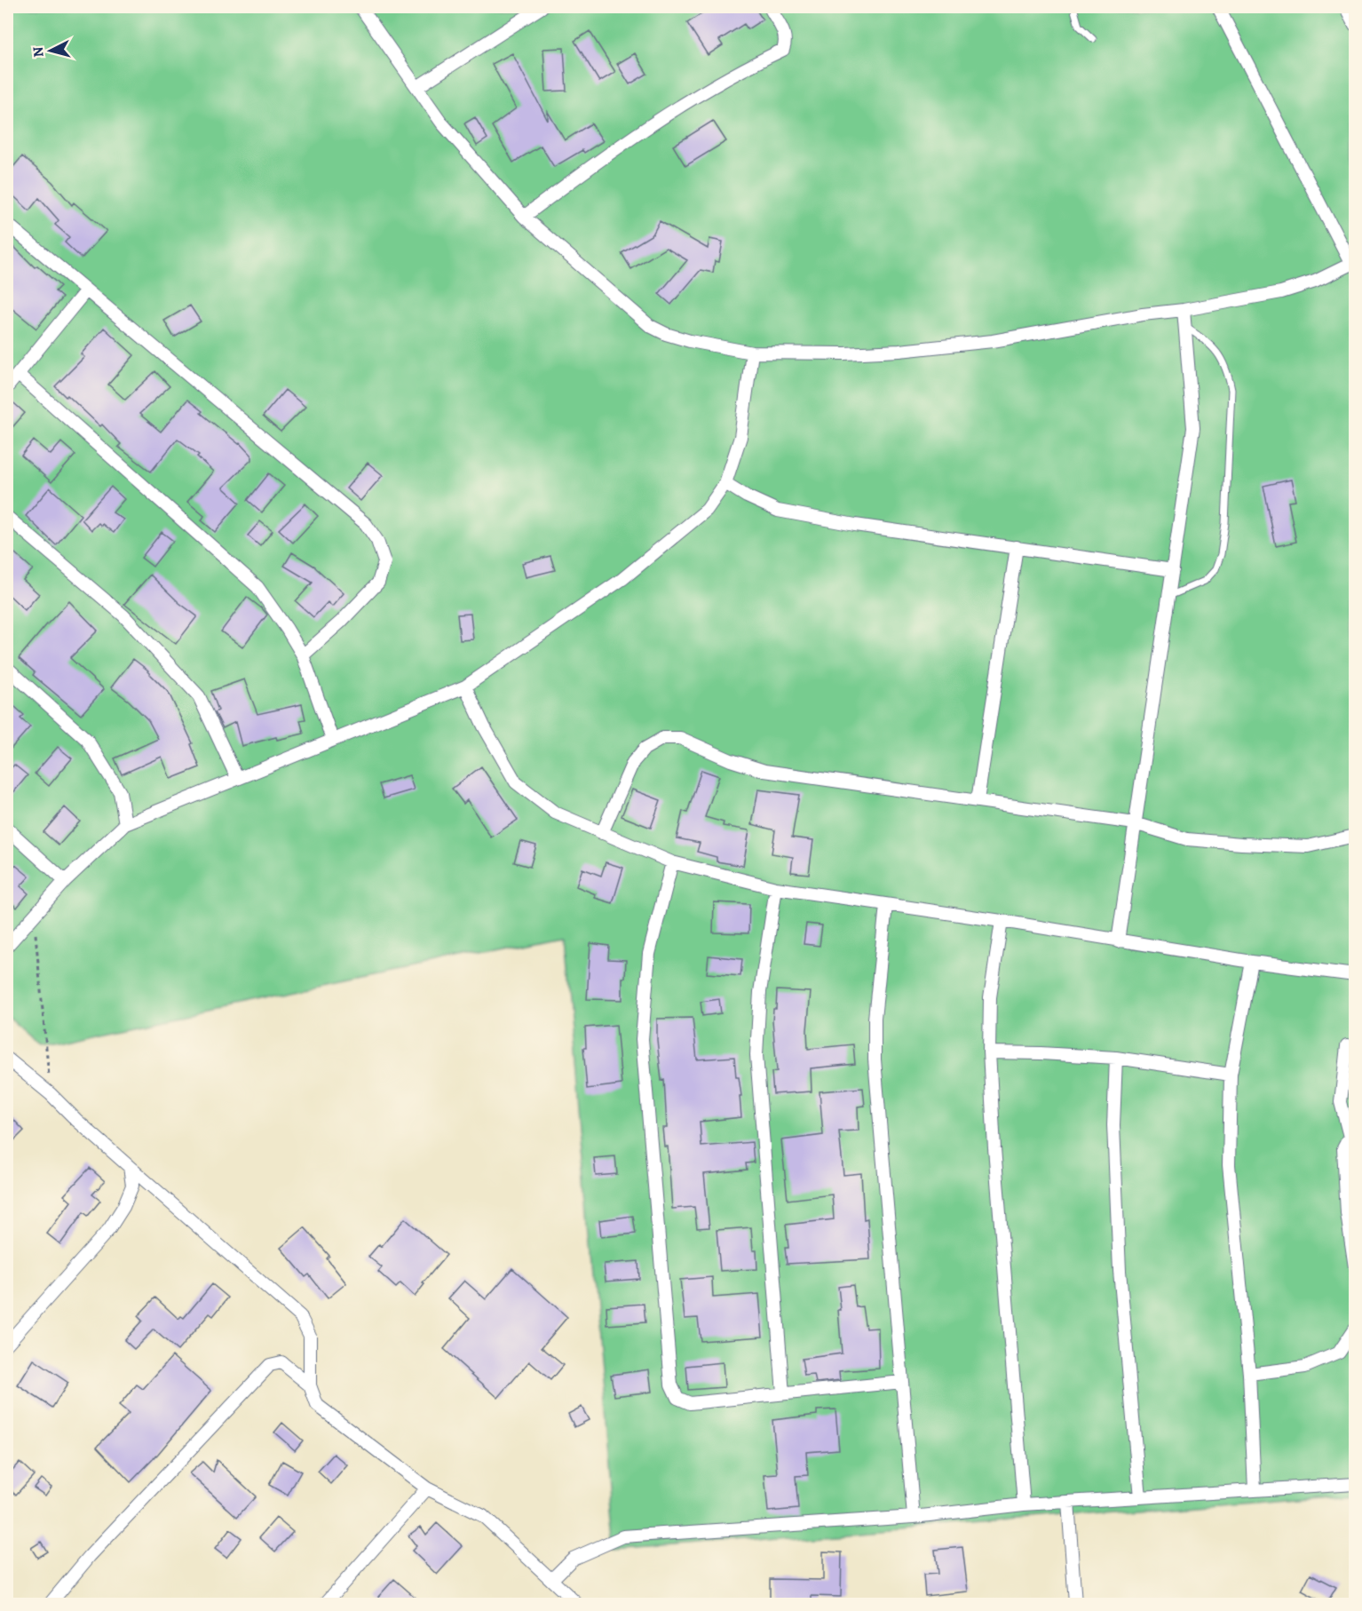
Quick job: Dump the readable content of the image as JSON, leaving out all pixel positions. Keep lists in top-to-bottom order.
{
  "north": "left"
}
